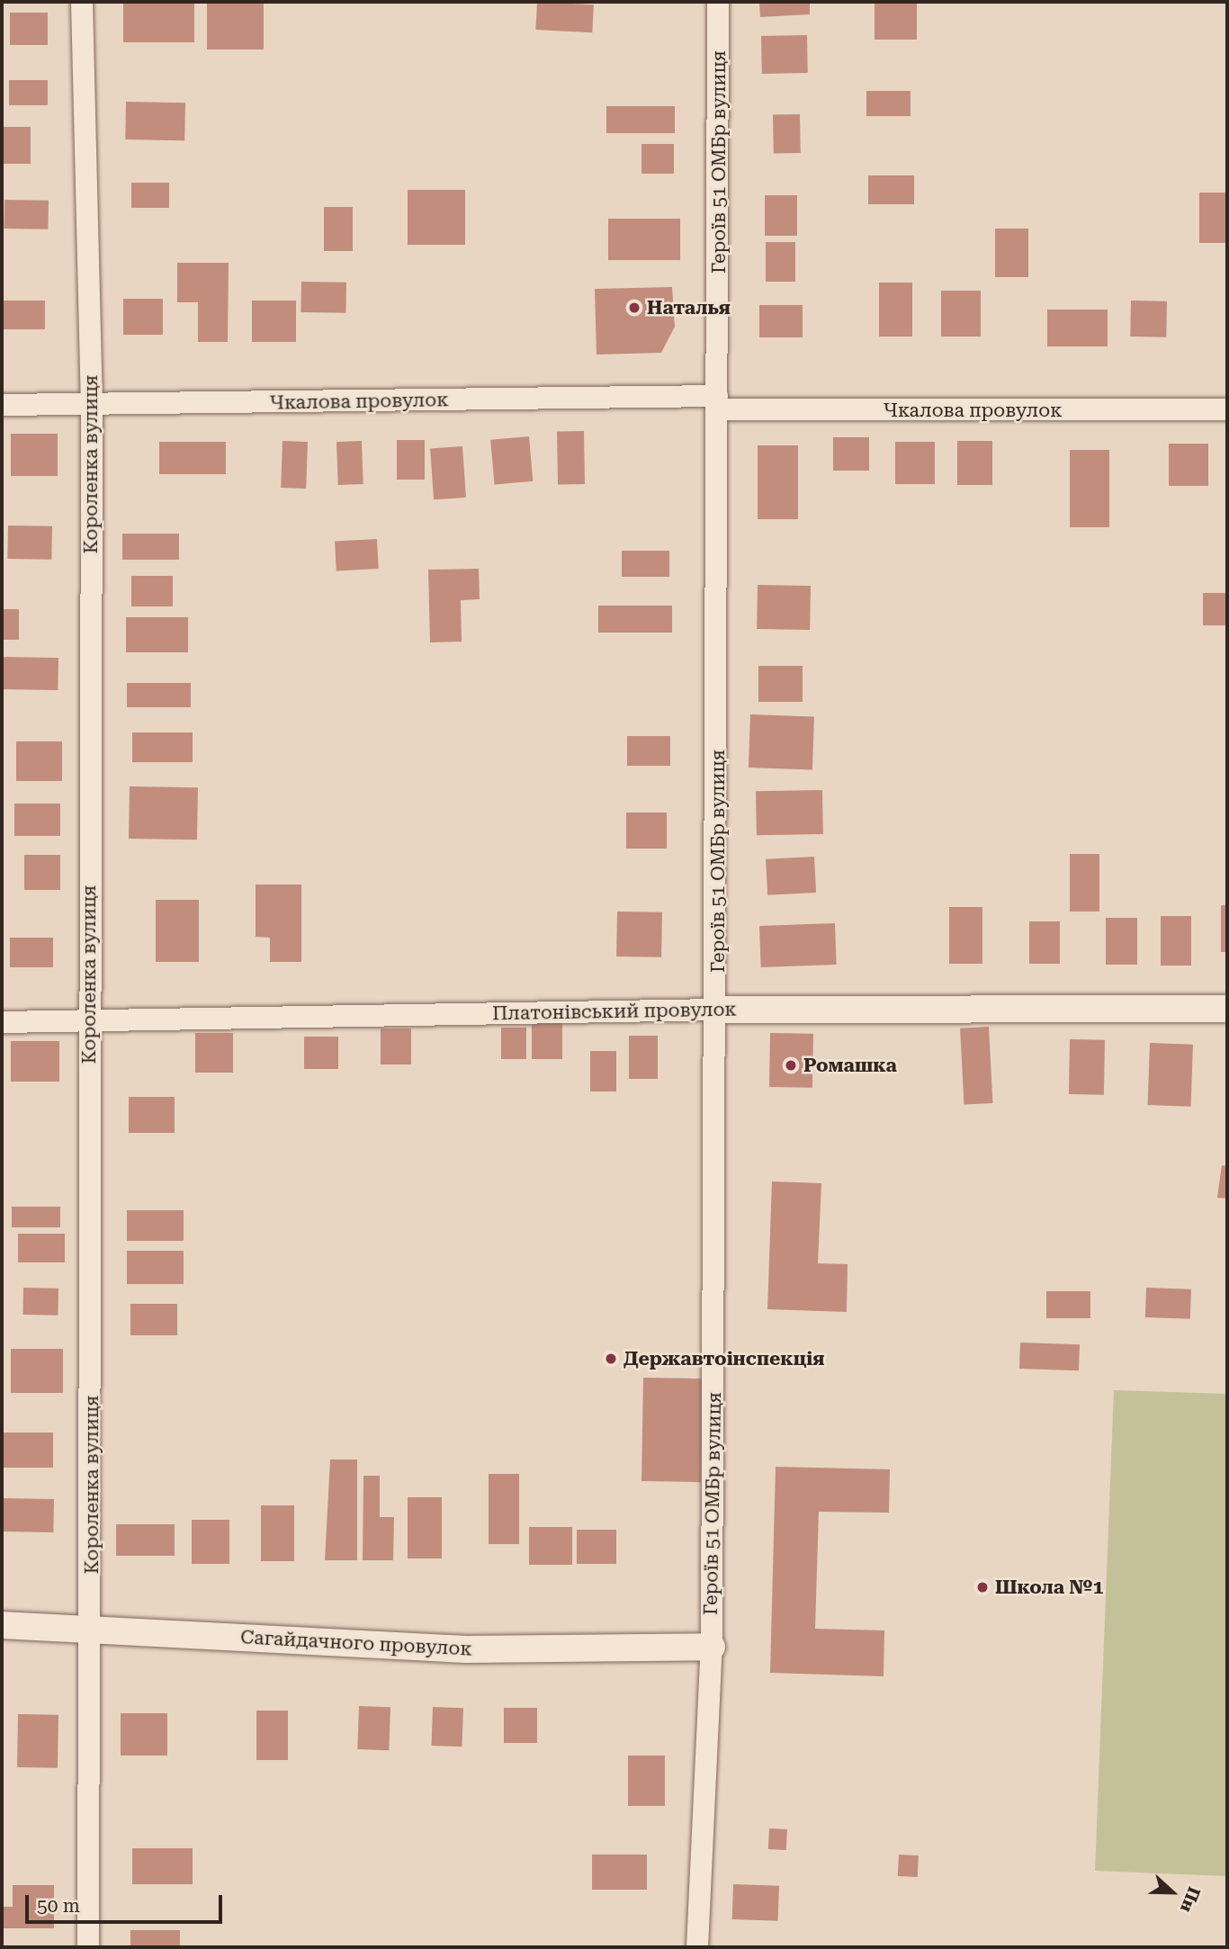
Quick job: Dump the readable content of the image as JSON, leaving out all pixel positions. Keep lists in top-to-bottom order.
{
  "streets": {
    "street": [
      "Героїв 51 ОМБр вулиця",
      "Чкалова провулок",
      "Короленка вулиця",
      "Платонівський провулок",
      "Сагайдачного провулок"
    ]
  },
  "crossings": [
    ["Героїв 51 ОМБр вулиця", "Чкалова провулок"],
    ["Героїв 51 ОМБр вулиця", "Платонівський провулок"],
    ["Героїв 51 ОМБр вулиця", "Сагайдачного провулок"],
    ["Чкалова провулок", "Короленка вулиця"],
    ["Короленка вулиця", "Платонівський провулок"],
    ["Короленка вулиця", "Сагайдачного провулок"]
  ],
  "places": [
    "Наталья",
    "Ромашка",
    "Державтоінспекція",
    "Школа №1"
  ],
  "scale_bar": "50 m",
  "north": "right"
}
